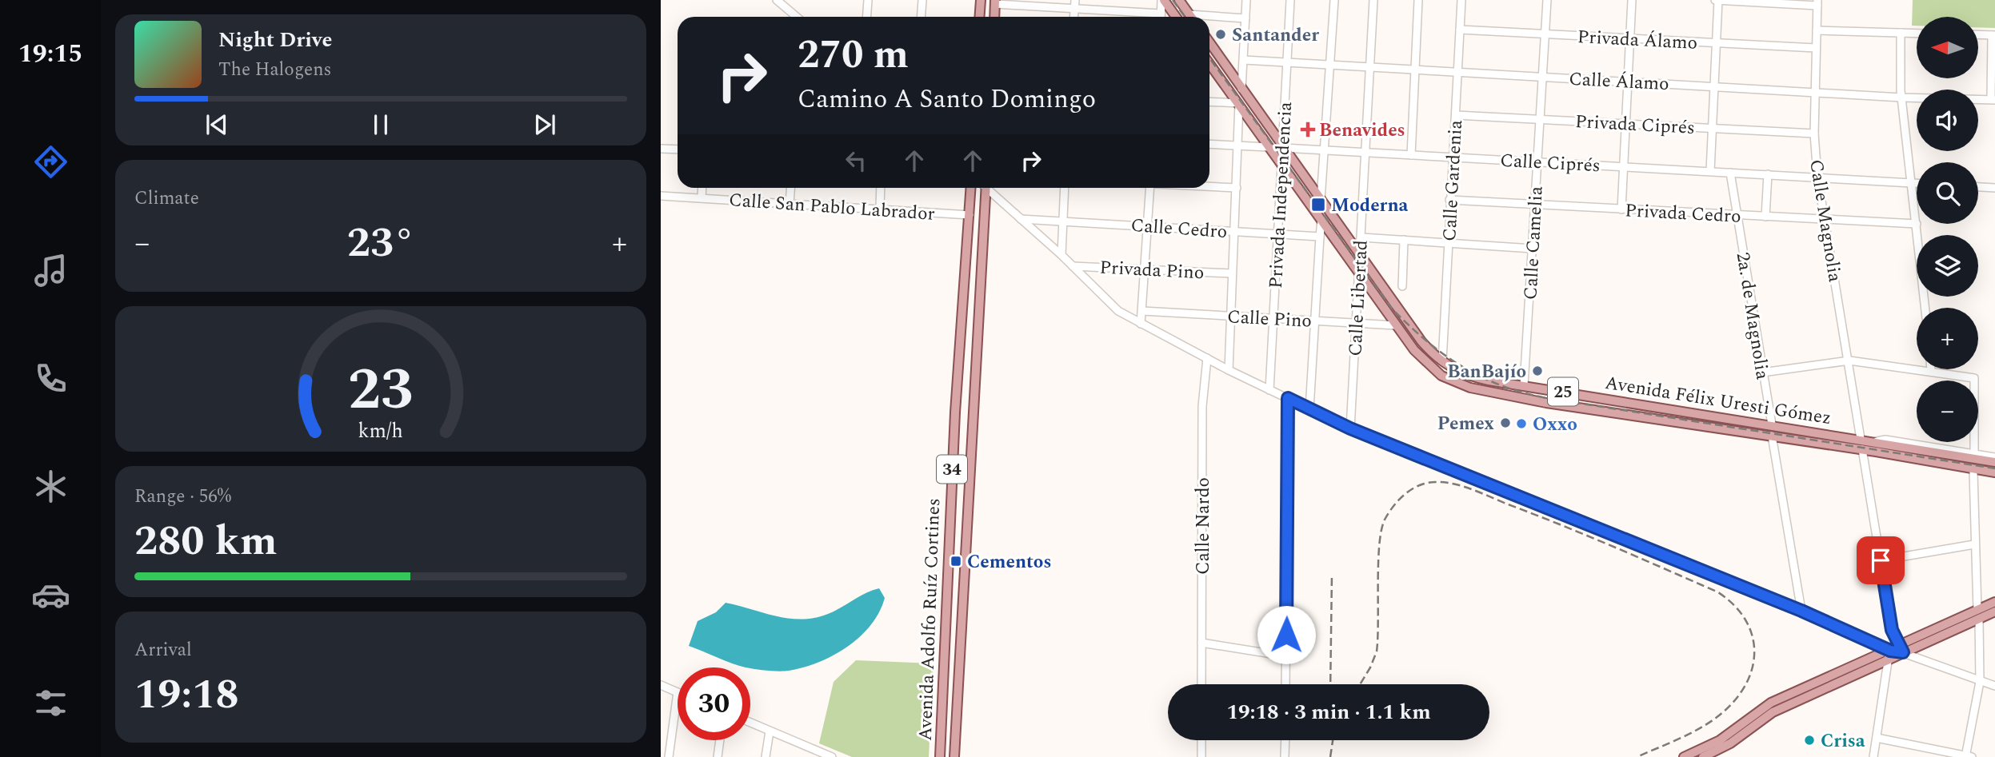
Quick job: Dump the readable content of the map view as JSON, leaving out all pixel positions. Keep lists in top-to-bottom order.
{
  "streets": {
    "main road": [
      "25",
      "Avenida Félix Uresti Gómez",
      "34",
      "Avenida Adolfo Ruíz Cortines"
    ],
    "street": [
      "Privada Álamo",
      "Calle Álamo",
      "Privada Ciprés",
      "Calle Ciprés",
      "Calle Gardenia",
      "Privada Independencia",
      "Calle San Pablo Labrador",
      "Privada Cedro",
      "Calle Magnolia",
      "Calle Cedro",
      "Calle Camelia",
      "Privada Pino",
      "Calle Libertad",
      "2a. de Magnolia",
      "Calle Pino",
      "Calle Nardo"
    ]
  },
  "crossings": [
    ["Privada Álamo", "Calle Gardenia"],
    ["Privada Álamo", "Calle Magnolia"],
    ["Privada Álamo", "Calle Camelia"],
    ["Calle Álamo", "Calle Gardenia"],
    ["Calle Álamo", "Privada Independencia"],
    ["Calle Álamo", "Calle Magnolia"],
    ["Calle Álamo", "Calle Camelia"],
    ["Calle Álamo", "Calle Libertad"],
    ["Privada Ciprés", "Calle Gardenia"],
    ["Privada Ciprés", "Calle Magnolia"],
    ["Privada Ciprés", "Calle Camelia"],
    ["Calle Ciprés", "Calle Gardenia"],
    ["Calle Ciprés", "Privada Independencia"],
    ["Calle Ciprés", "Calle Magnolia"],
    ["Calle Ciprés", "Calle Camelia"],
    ["Calle Ciprés", "Calle Libertad"],
    ["Calle Ciprés", "2a. de Magnolia"],
    ["Calle Ciprés", "Avenida Félix Uresti Gómez"],
    ["Calle Gardenia", "Privada Cedro"],
    ["Calle Gardenia", "Avenida Félix Uresti Gómez"],
    ["Privada Independencia", "Calle Cedro"],
    ["Privada Independencia", "Calle Pino"],
    ["Privada Independencia", "Avenida Félix Uresti Gómez"],
    ["Calle San Pablo Labrador", "Avenida Adolfo Ruíz Cortines"],
    ["Privada Cedro", "Calle Magnolia"],
    ["Privada Cedro", "Calle Camelia"],
    ["Privada Cedro", "2a. de Magnolia"],
    ["Calle Magnolia", "Avenida Félix Uresti Gómez"],
    ["Calle Camelia", "Avenida Félix Uresti Gómez"],
    ["Calle Libertad", "Calle Pino"],
    ["Calle Libertad", "Avenida Félix Uresti Gómez"],
    ["2a. de Magnolia", "Avenida Félix Uresti Gómez"],
    ["Calle Pino", "Avenida Félix Uresti Gómez"],
    ["25", "Avenida Félix Uresti Gómez"]
  ],
  "places": {
    "other": [
      "Santander",
      "BanBajío",
      "Pemex",
      "Oxxo",
      "Crisa"
    ],
    "health": ["Benavides"],
    "transit": ["Moderna", "Cementos"]
  },
  "north": "left",
  "page": {
    "tabs": "19:15",
    "map_buttons": ["+", "−"],
    "turn": ["270 m", "Camino A Santo Domingo"],
    "song": ["Night Drive", "The Halogens"],
    "tile": [
      "Climate",
      ["Range · 56%", "280 km"],
      ["Arrival", "19:18"]
    ],
    "heat": ["−", "23°", "+"],
    "limit": "30",
    "trip": "19:18 · 3 min · 1.1 km",
    "gauge": ["23", "km/h"]
  }
}
